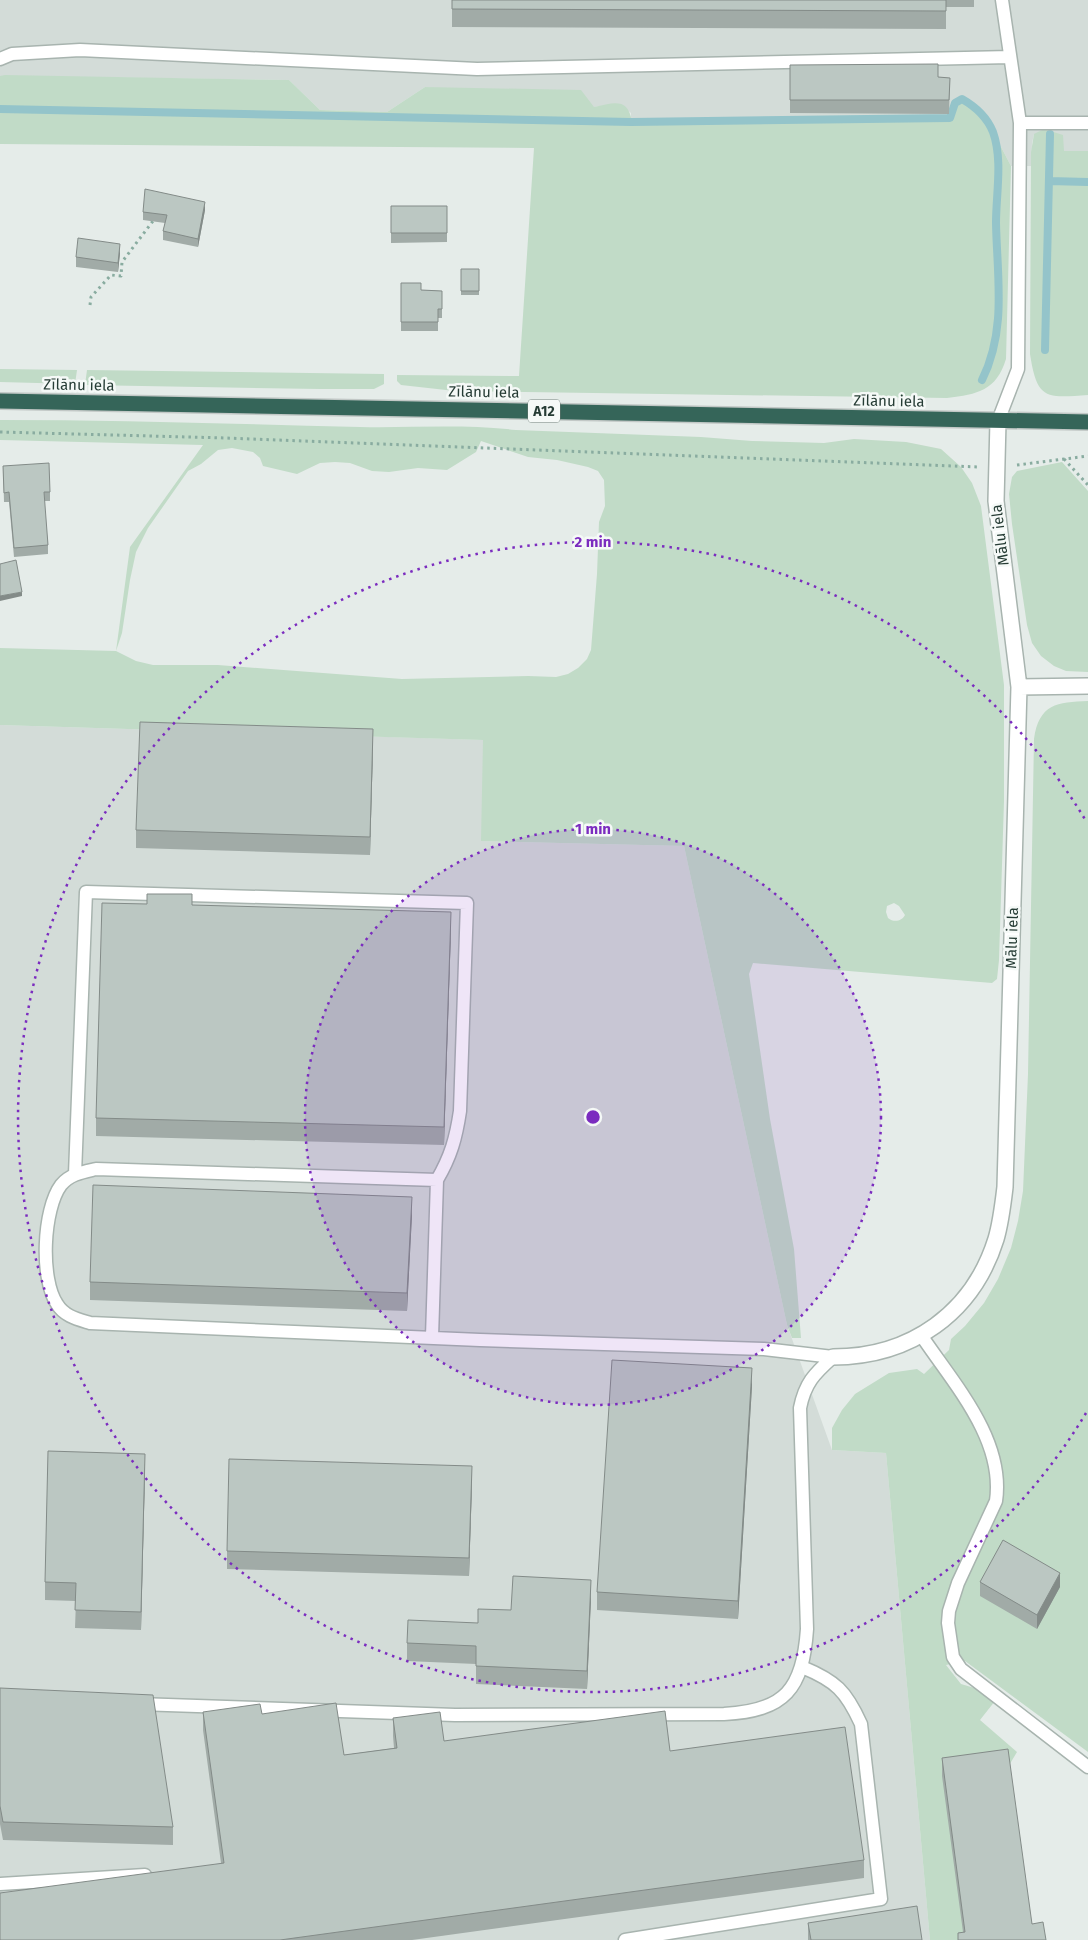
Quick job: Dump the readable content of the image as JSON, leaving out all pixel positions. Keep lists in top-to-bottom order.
{
  "streets": {
    "highway": ["Zīlānu iela", "A12"],
    "street": ["Mālu iela"]
  },
  "crossings": [
    ["Zīlānu iela", "Mālu iela"]
  ],
  "rings": ["2 min", "1 min"]
}
